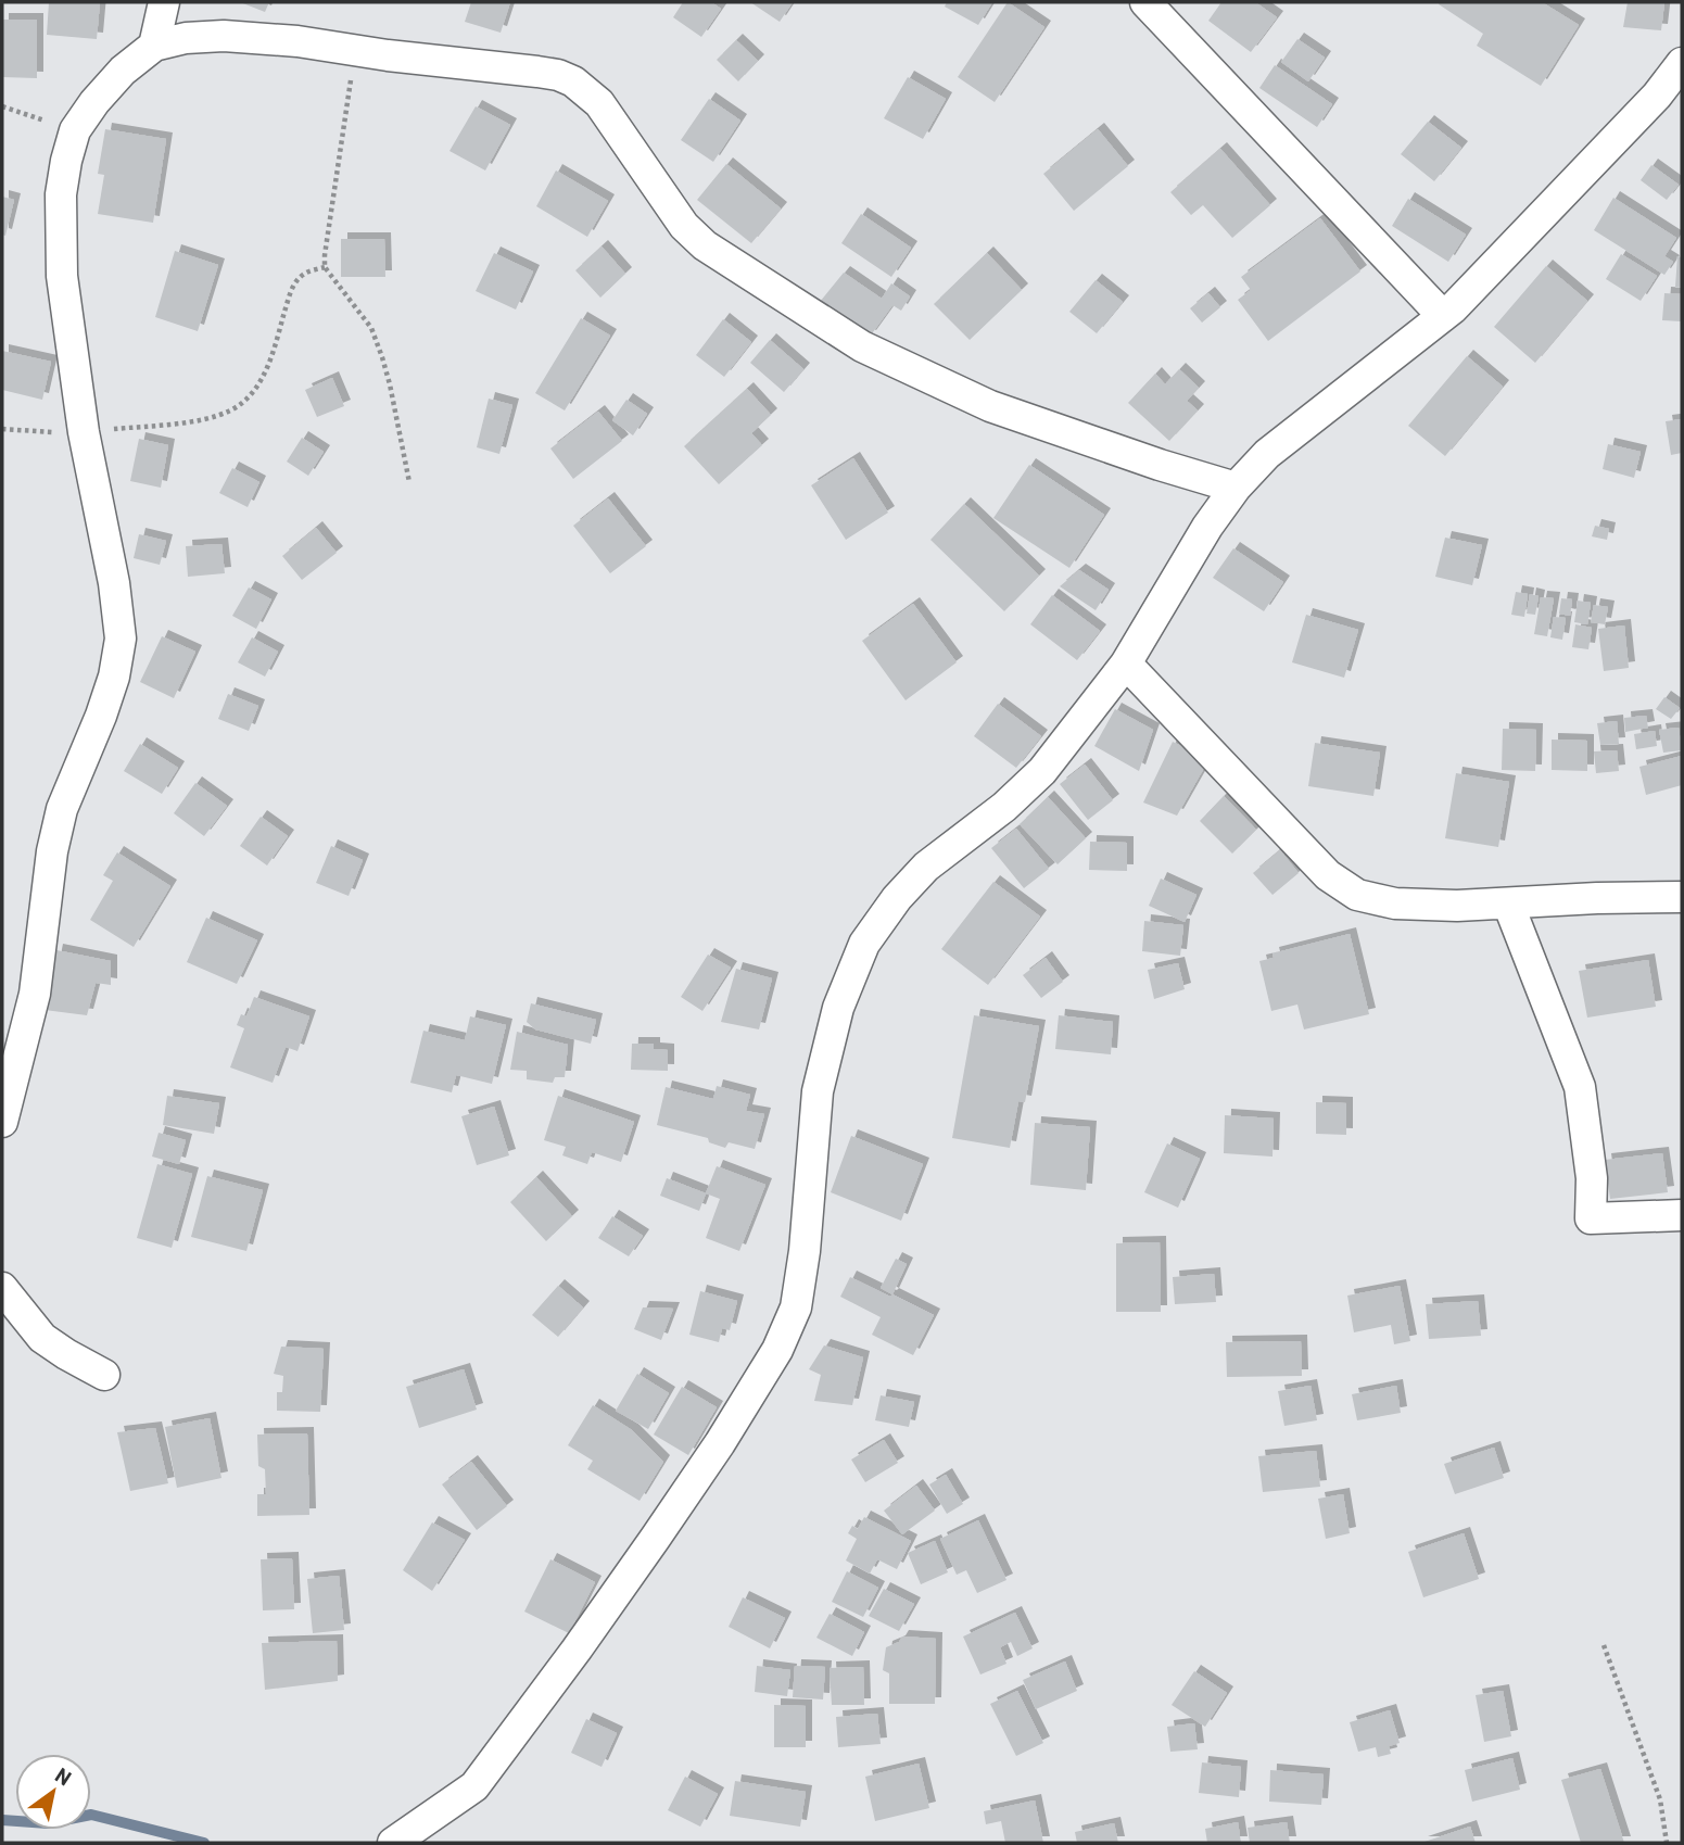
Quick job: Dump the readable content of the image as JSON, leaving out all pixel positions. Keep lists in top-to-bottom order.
{
  "north": "top right"
}
